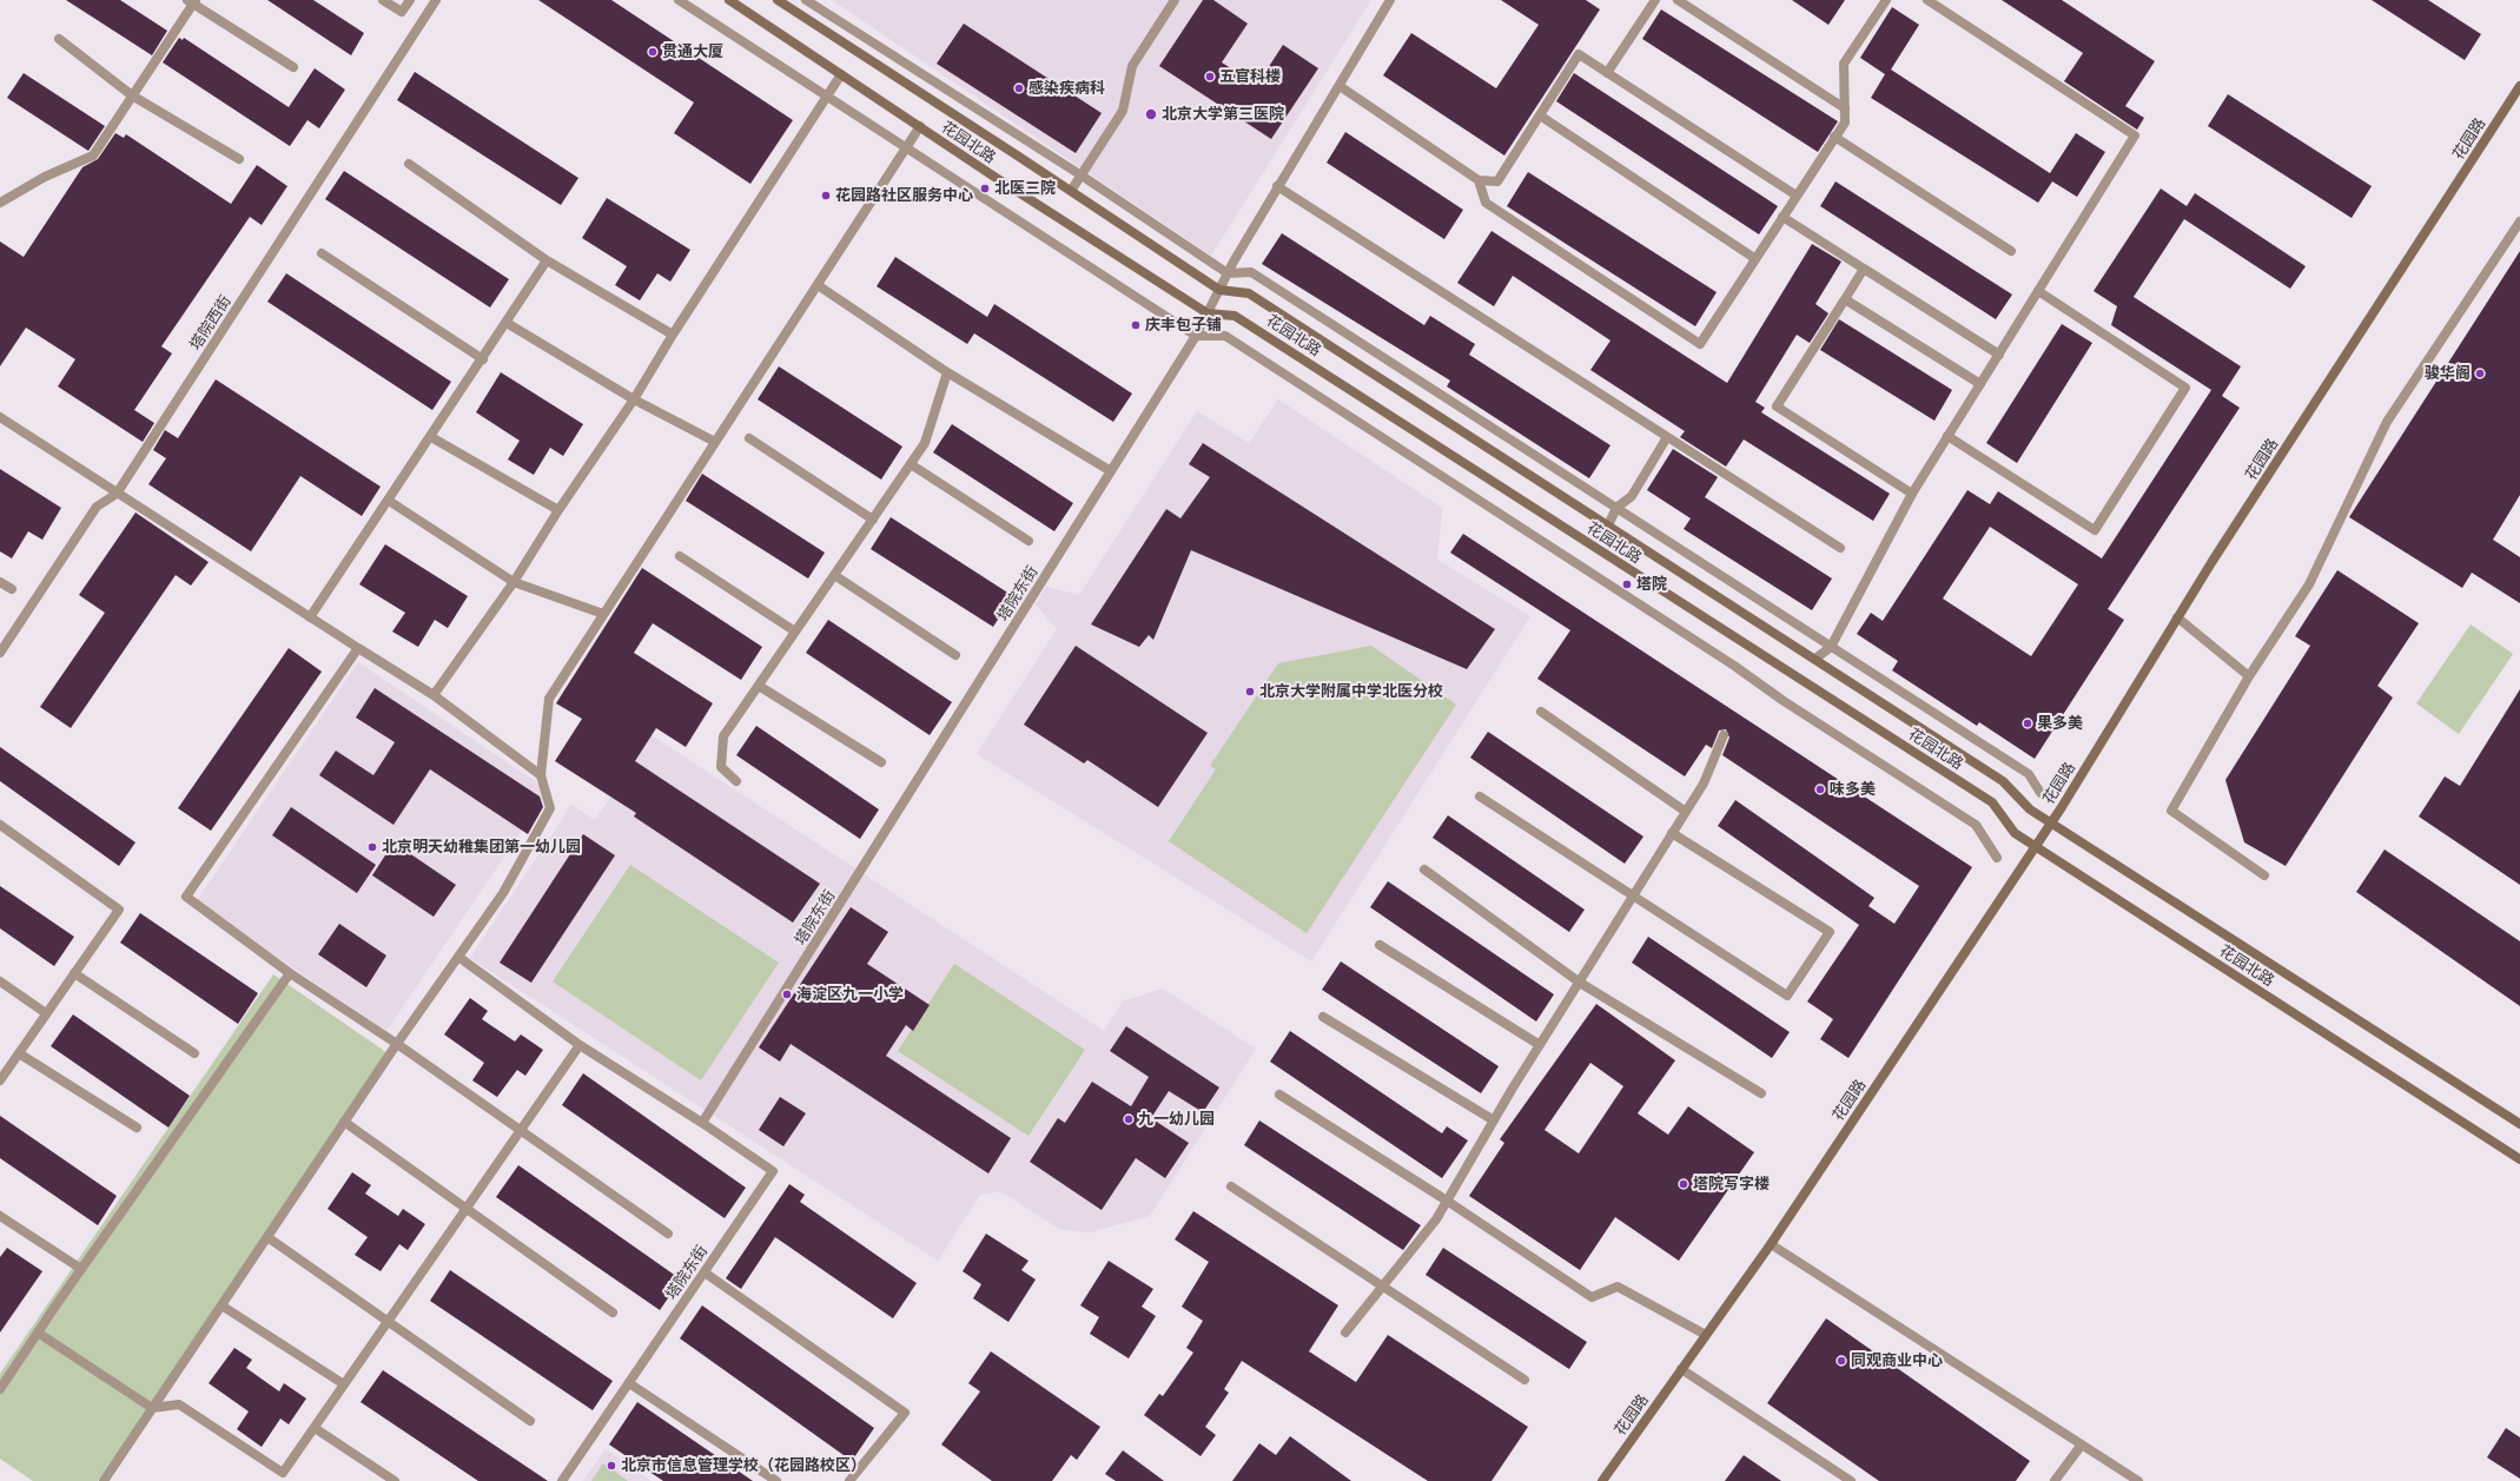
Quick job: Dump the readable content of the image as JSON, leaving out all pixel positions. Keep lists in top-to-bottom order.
{
  "streets": {
    "street": [
      "花园路",
      "花园北路",
      "塔院西街",
      "塔院东街"
    ]
  },
  "crossings": [
    ["花园路", "花园北路"],
    ["花园北路", "塔院东街"]
  ],
  "places": [
    "贯通大厦",
    "五官科楼",
    "感染疾病科",
    "北京大学第三医院",
    "北医三院",
    "花园路社区服务中心",
    "庆丰包子铺",
    "骏华阁",
    "塔院",
    "北京大学附属中学北医分校",
    "果多美",
    "味多美",
    "北京明天幼稚集团第一幼儿园",
    "海淀区九一小学",
    "九一幼儿园",
    "塔院写字楼",
    "同观商业中心",
    "北京市信息管理学校（花园路校区）"
  ]
}
